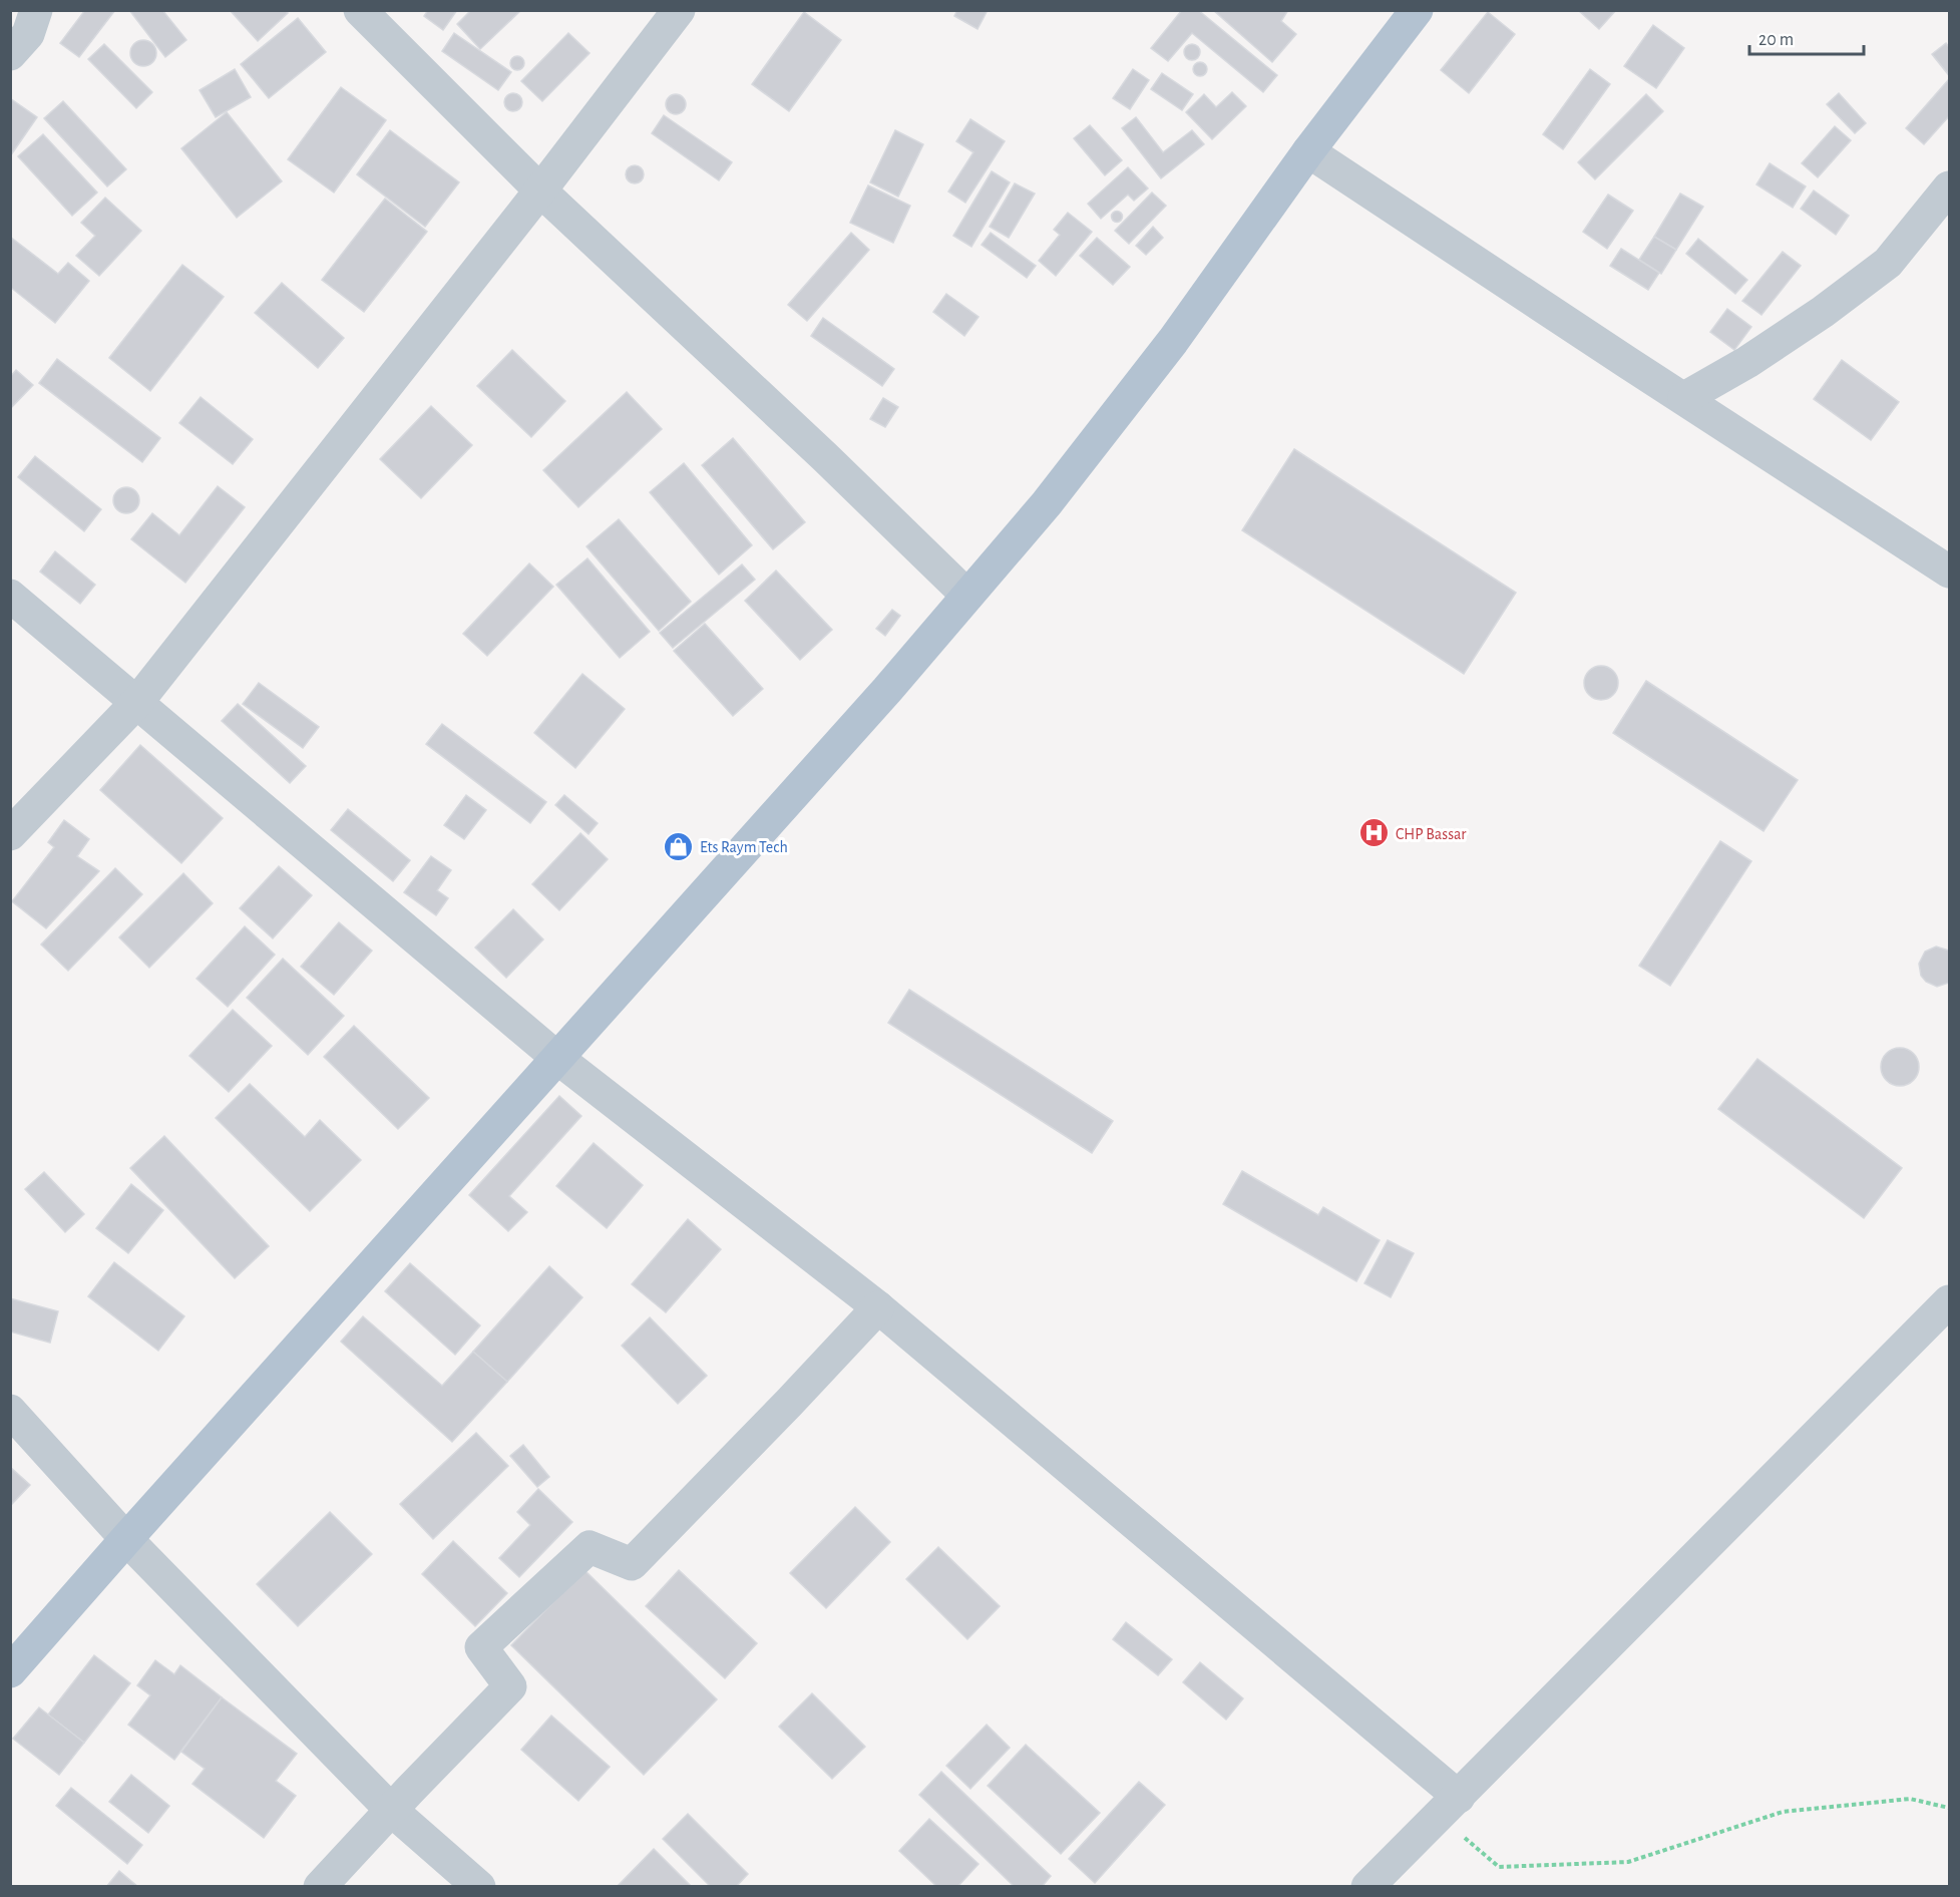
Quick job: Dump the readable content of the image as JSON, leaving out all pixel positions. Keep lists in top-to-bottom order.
{
  "places": {
    "hospital": ["CHP Bassar"],
    "shop": ["Ets Raym Tech"]
  },
  "scale_bar": "20 m"
}
